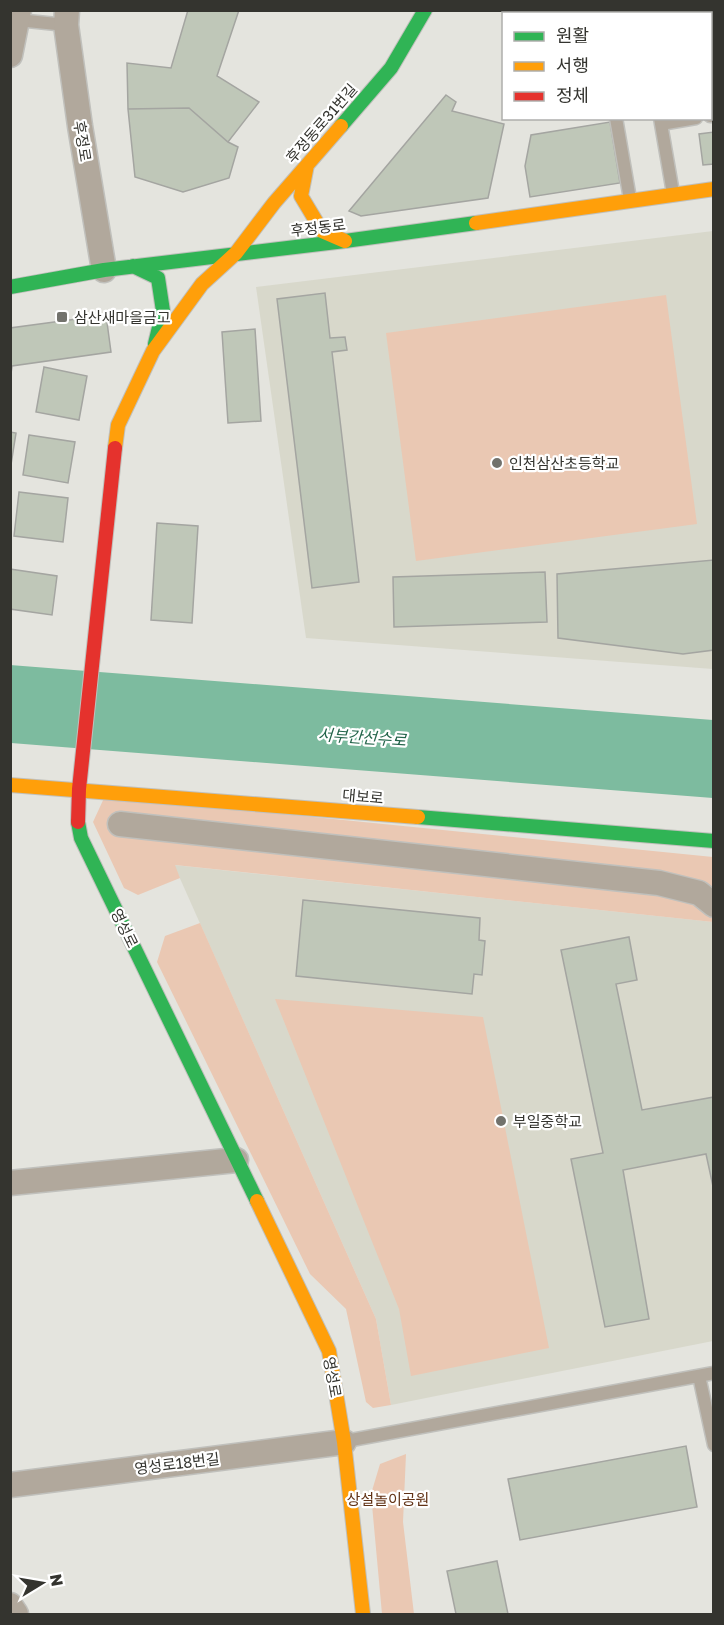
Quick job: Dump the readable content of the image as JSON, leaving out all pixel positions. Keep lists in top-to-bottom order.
{
  "streets": {
    "street": [
      "후정동로31번길",
      "후정로",
      "후정동로",
      "대보로",
      "영성로",
      "영성로18번길"
    ]
  },
  "crossings": [
    ["후정동로31번길", "후정동로"],
    ["후정동로31번길", "영성로"],
    ["후정로", "후정동로"],
    ["대보로", "영성로"],
    ["영성로", "영성로18번길"]
  ],
  "water": ["서부간선수로"],
  "parks": ["상설놀이공원"],
  "places": {
    "transit": ["삼산새마을금고"],
    "other": ["인천삼산초등학교", "부일중학교"]
  },
  "legend": ["원활", "서행", "정체"],
  "north": "right"
}
